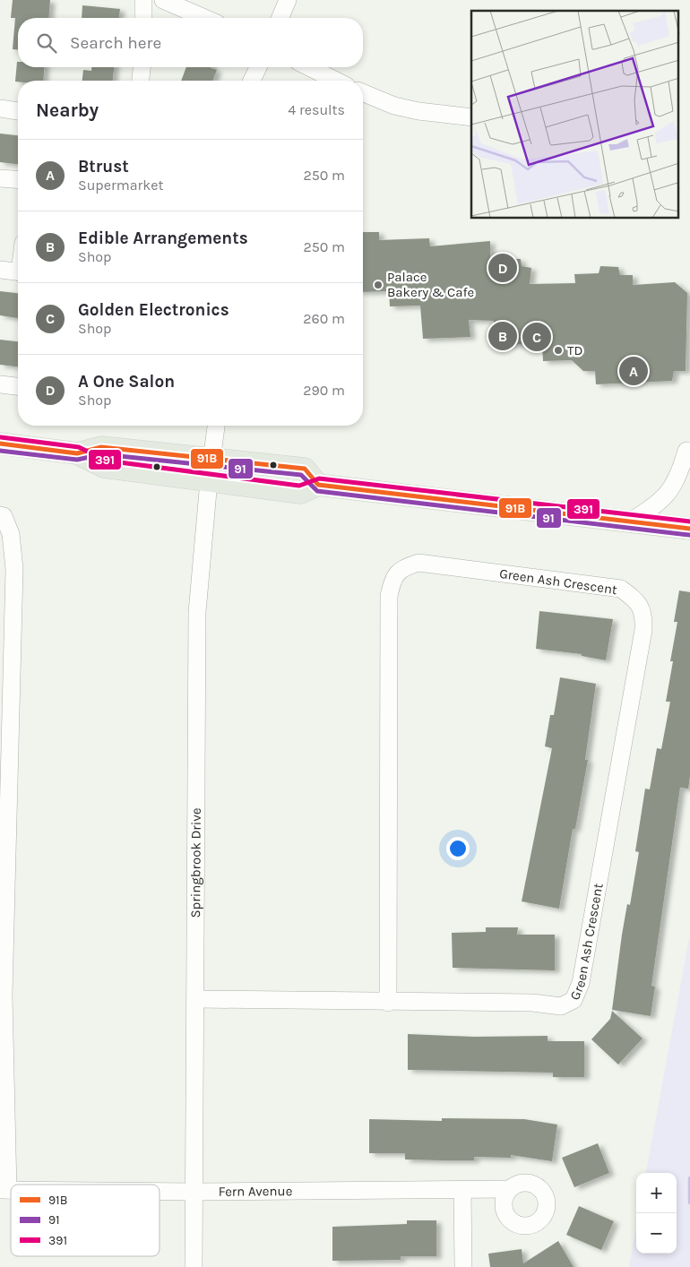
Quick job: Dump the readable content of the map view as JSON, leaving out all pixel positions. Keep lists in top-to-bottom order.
{
  "streets": {
    "street": ["Green Ash Crescent", "Springbrook Drive", "Fern Avenue"]
  },
  "crossings": [
    ["Green Ash Crescent", "Springbrook Drive"],
    ["Springbrook Drive", "Fern Avenue"]
  ],
  "places": ["Palace Bakery & Cafe", "TD"],
  "lines": ["transit line 391", "transit line 91B", "transit line 91"],
  "legend": ["91B", "91", "391"],
  "page": {
    "search": "Search here",
    "heading": ["Nearby", "4 results"],
    "list": [
      {
        "mark": "A",
        "name": "Btrust",
        "note": "Supermarket",
        "value": "250 m"
      },
      {
        "mark": "B",
        "name": "Edible Arrangements",
        "note": "Shop",
        "value": "250 m"
      },
      {
        "mark": "C",
        "name": "Golden Electronics",
        "note": "Shop",
        "value": "260 m"
      },
      {
        "mark": "D",
        "name": "A One Salon",
        "note": "Shop",
        "value": "290 m"
      }
    ],
    "pins": [
      "D",
      "B",
      "C",
      "A"
    ],
    "map_buttons": ["+", "−"]
  }
}
